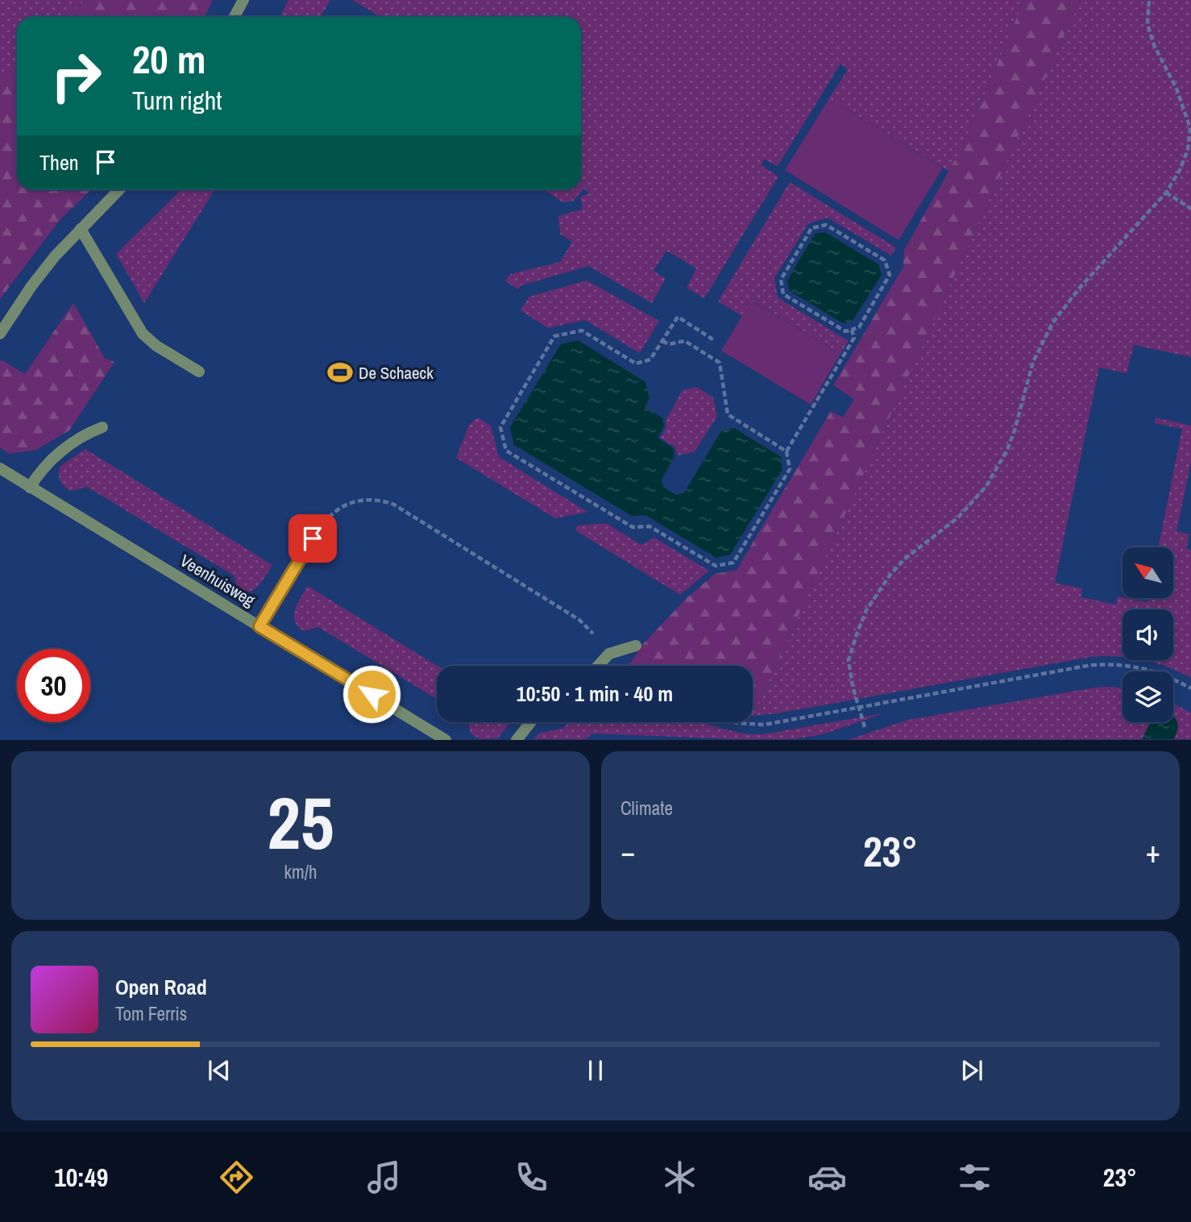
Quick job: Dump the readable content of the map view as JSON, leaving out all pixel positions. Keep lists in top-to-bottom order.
{
  "streets": {
    "street": ["Veenhuisweg"]
  },
  "places": {
    "sports": ["De Schaeck"]
  },
  "north": "top left",
  "page": {
    "turn": ["20 m", "Turn right"],
    "then": "Then",
    "limit": "30",
    "trip": "10:50 · 1 min · 40 m",
    "tile": [
      ["25", "km/h"],
      "Climate"
    ],
    "heat": ["−", "23°", "+"],
    "song": ["Open Road", "Tom Ferris"],
    "tabs": ["10:49", "23°"]
  }
}
